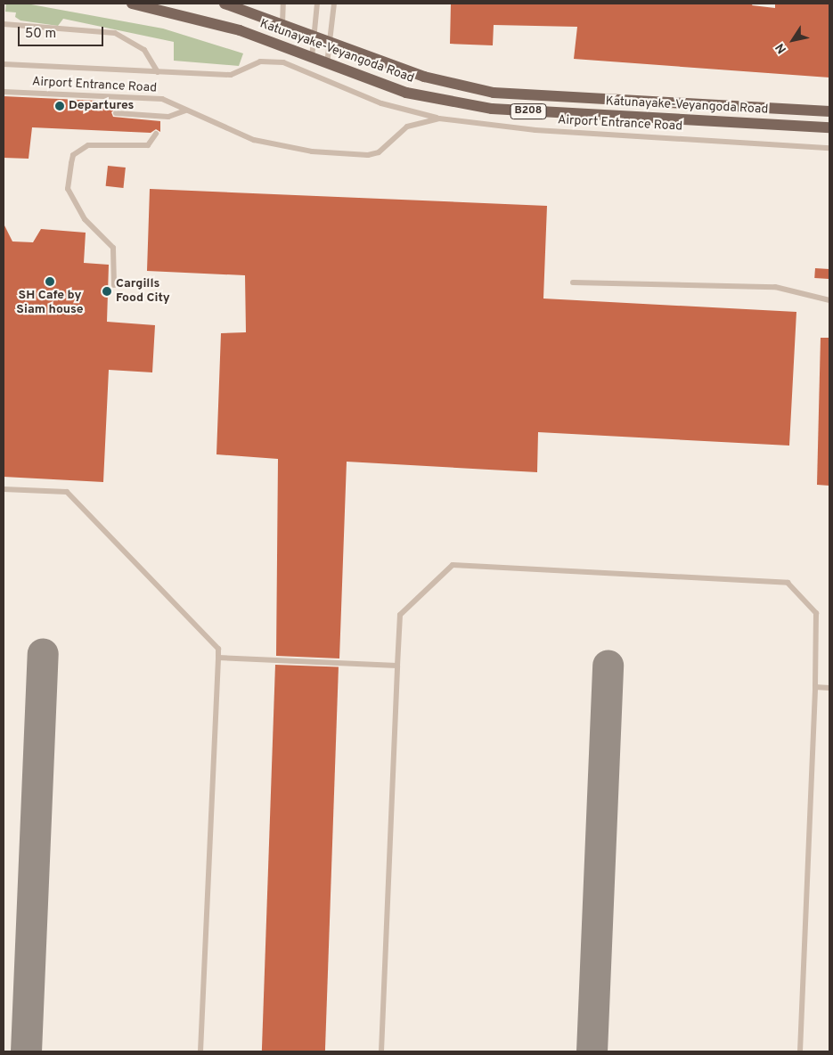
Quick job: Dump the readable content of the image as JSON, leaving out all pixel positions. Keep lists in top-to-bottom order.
{
  "streets": {
    "main road": ["Katunayake-Veyangoda Road", "B208"],
    "lane": ["Airport Entrance Road"]
  },
  "places": ["Departures", "SH Cafe by Siam house", "Cargills Food City"],
  "scale_bar": "50 m",
  "north": "bottom left"
}
